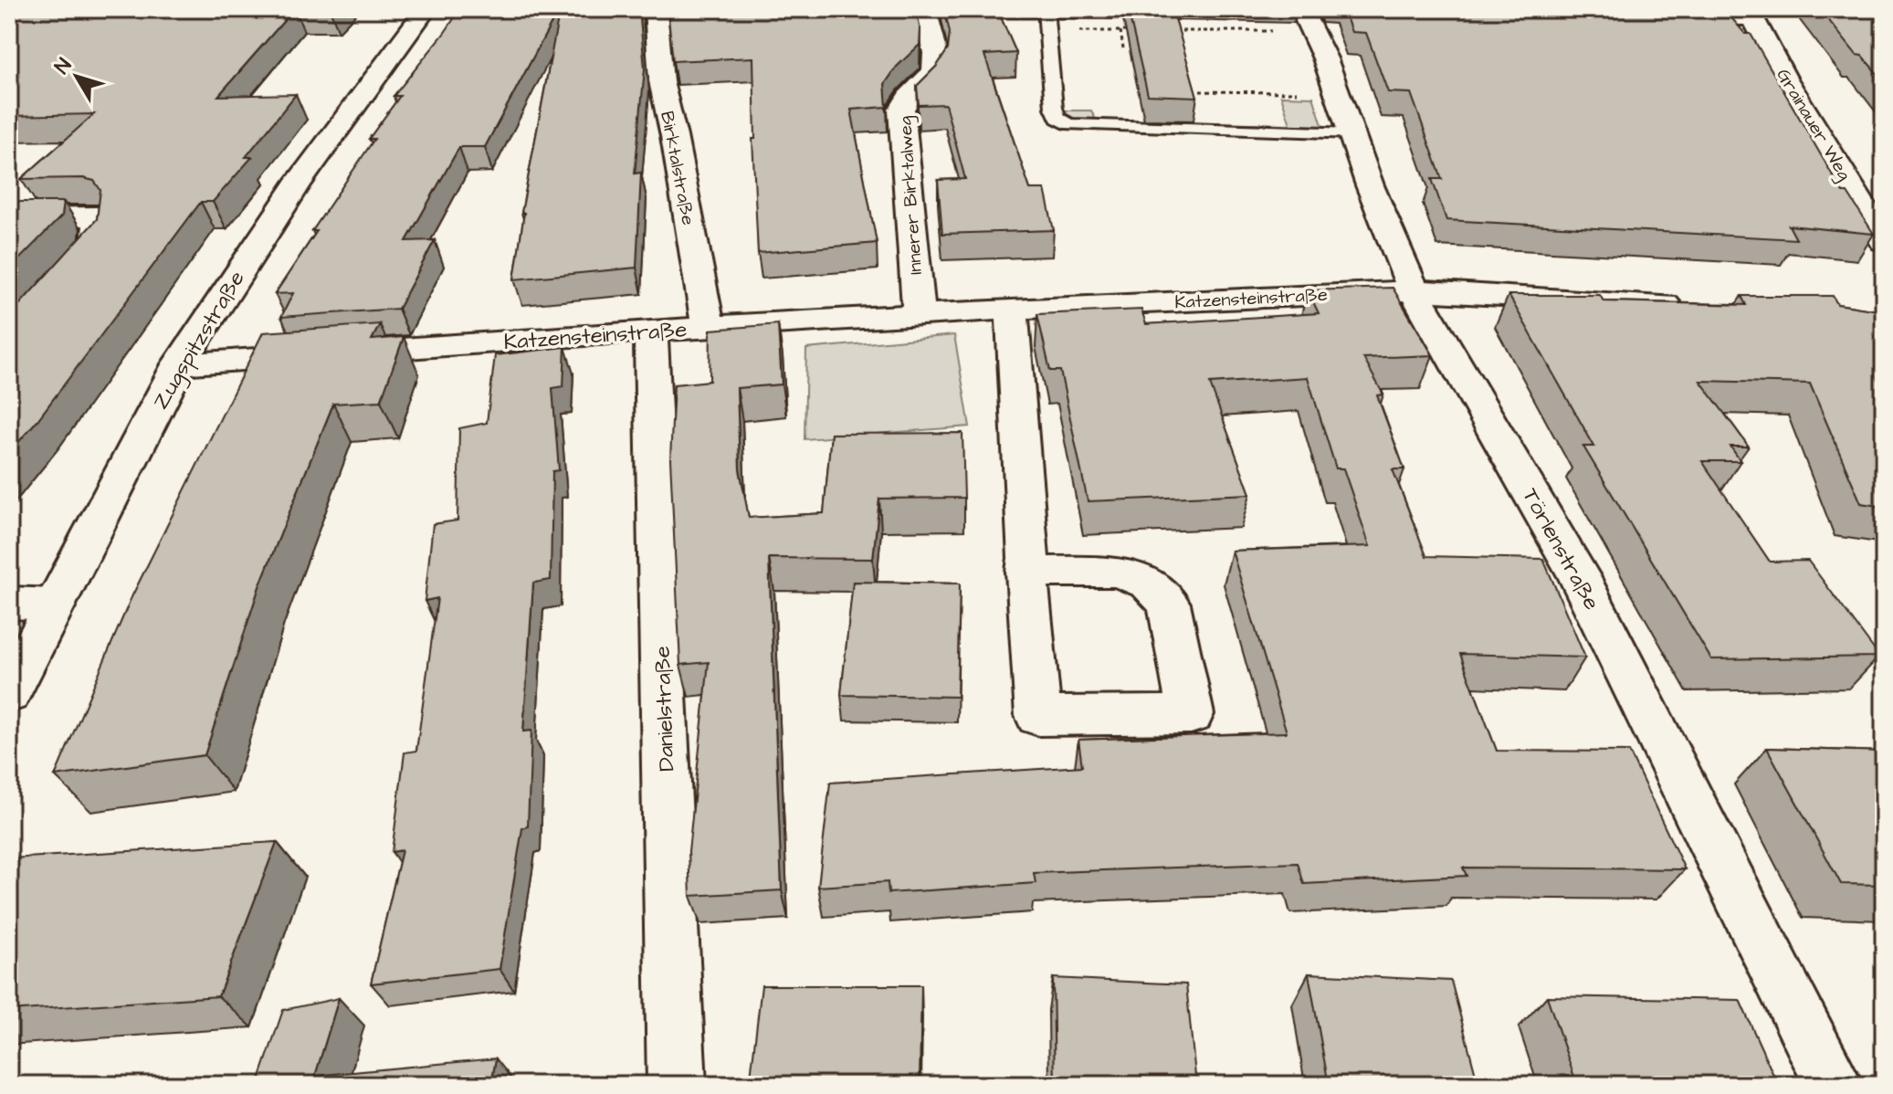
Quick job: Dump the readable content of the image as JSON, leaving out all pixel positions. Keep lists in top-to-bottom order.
{
  "streets": {
    "street": [
      "Grainauer Weg",
      "Birktalstraße",
      "Innerer Birktalweg",
      "Katzensteinstraße",
      "Zugspitzstraße",
      "Törlenstraße",
      "Danielstraße"
    ]
  },
  "crossings": [
    ["Birktalstraße", "Katzensteinstraße"],
    ["Innerer Birktalweg", "Katzensteinstraße"],
    ["Katzensteinstraße", "Zugspitzstraße"],
    ["Katzensteinstraße", "Törlenstraße"],
    ["Katzensteinstraße", "Danielstraße"]
  ],
  "north": "top left"
}
